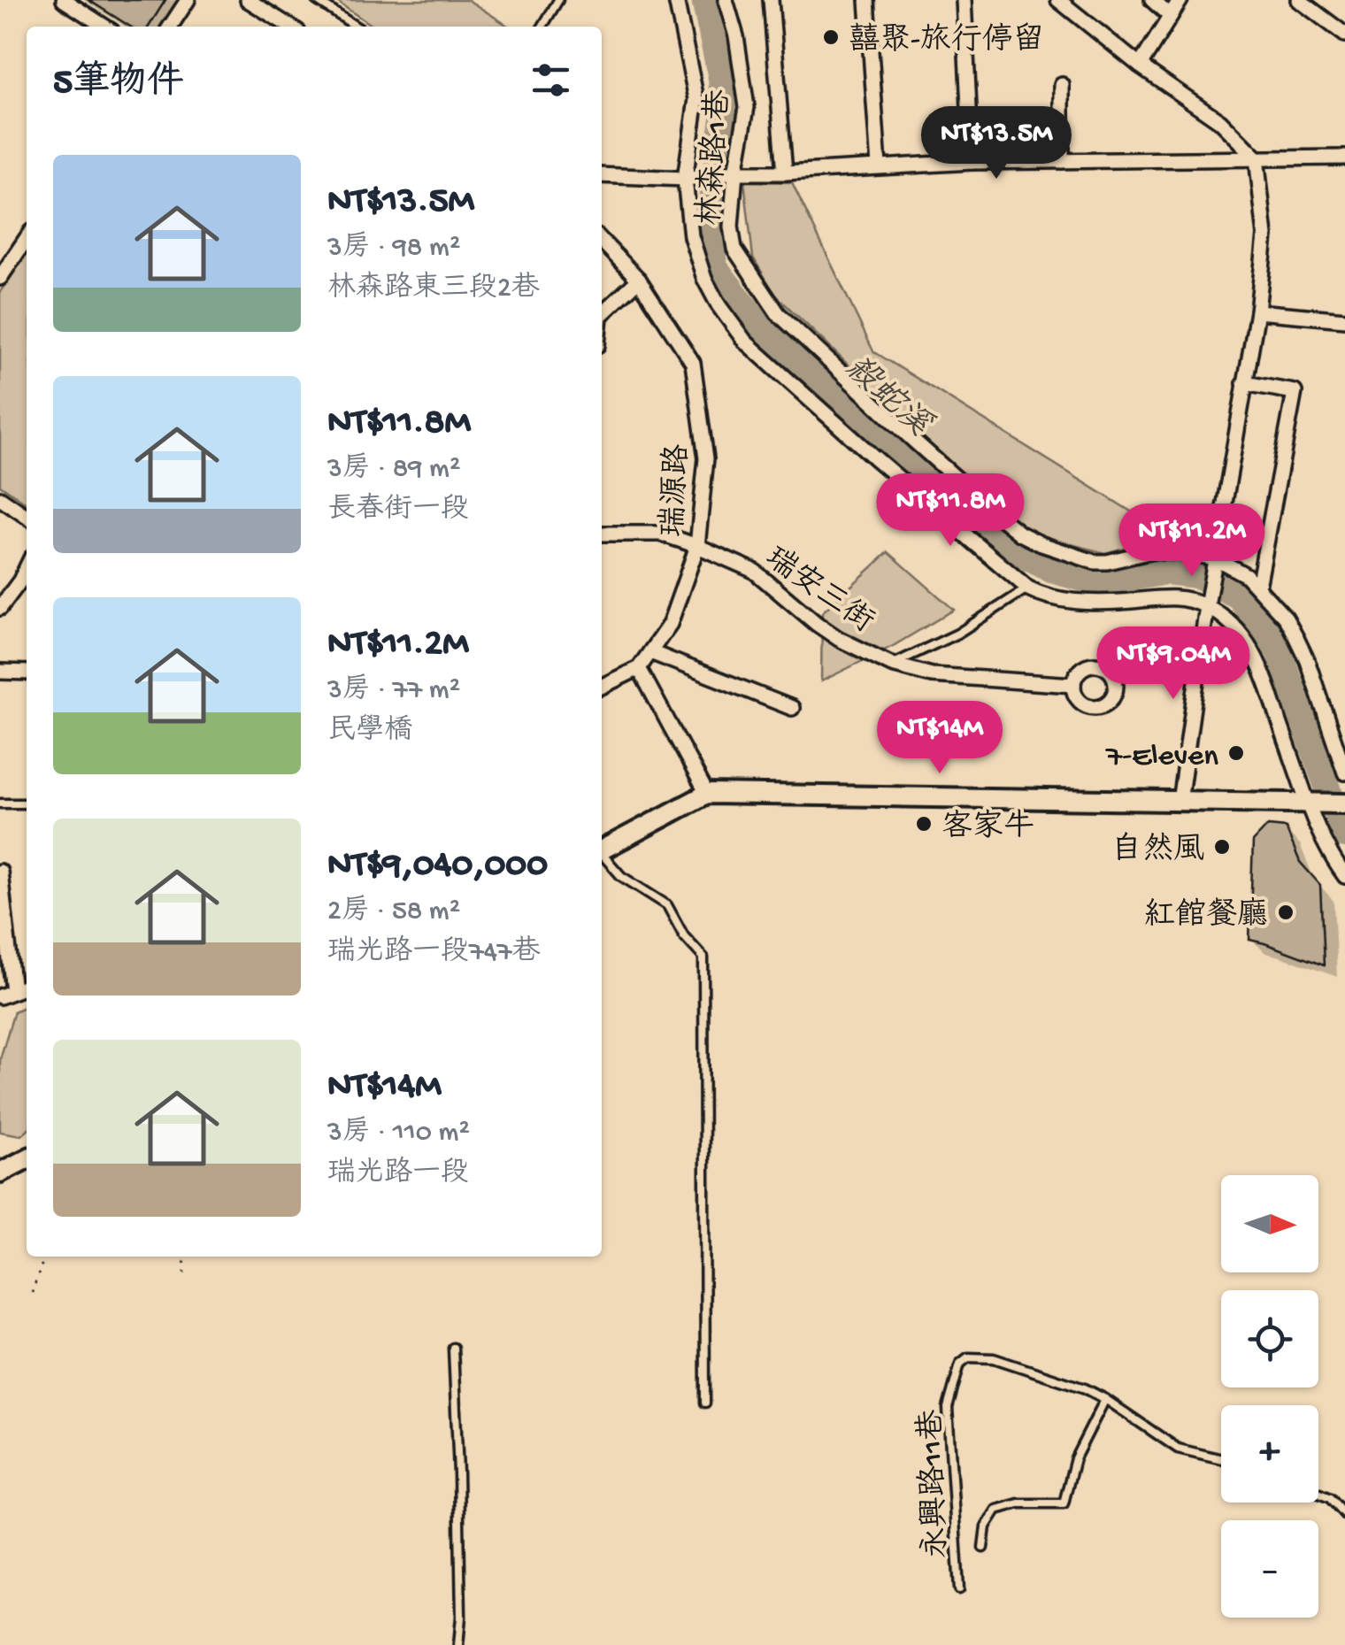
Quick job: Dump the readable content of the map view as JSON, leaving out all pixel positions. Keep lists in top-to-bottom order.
{
  "streets": {
    "street": ["林森路1巷", "瑞源路", "瑞安三街"],
    "lane": ["永興路11巷"]
  },
  "crossings": [
    ["瑞源路", "瑞安三街"]
  ],
  "water": ["殺蛇溪"],
  "places": [
    "囍聚-旅行停留",
    "7-Eleven",
    "客家牛",
    "自然風",
    "紅館餐廳"
  ],
  "north": "right",
  "page": {
    "heading": "5筆物件",
    "price": [
      "NT$13.5M",
      "NT$11.8M",
      "NT$11.2M",
      "NT$9.04M",
      "NT$14M"
    ],
    "list": [
      {
        "name": "NT$13.5M",
        "note": "3房 · 98 m² · 林森路東三段2巷"
      },
      {
        "name": "NT$11.8M",
        "note": "3房 · 89 m² · 長春街一段"
      },
      {
        "name": "NT$11.2M",
        "note": "3房 · 77 m² · 民學橋"
      },
      {
        "name": "NT$9,040,000",
        "note": "2房 · 58 m² · 瑞光路一段747巷"
      },
      {
        "name": "NT$14M",
        "note": "3房 · 110 m² · 瑞光路一段"
      }
    ],
    "map_buttons": ["+", "−"]
  }
}
